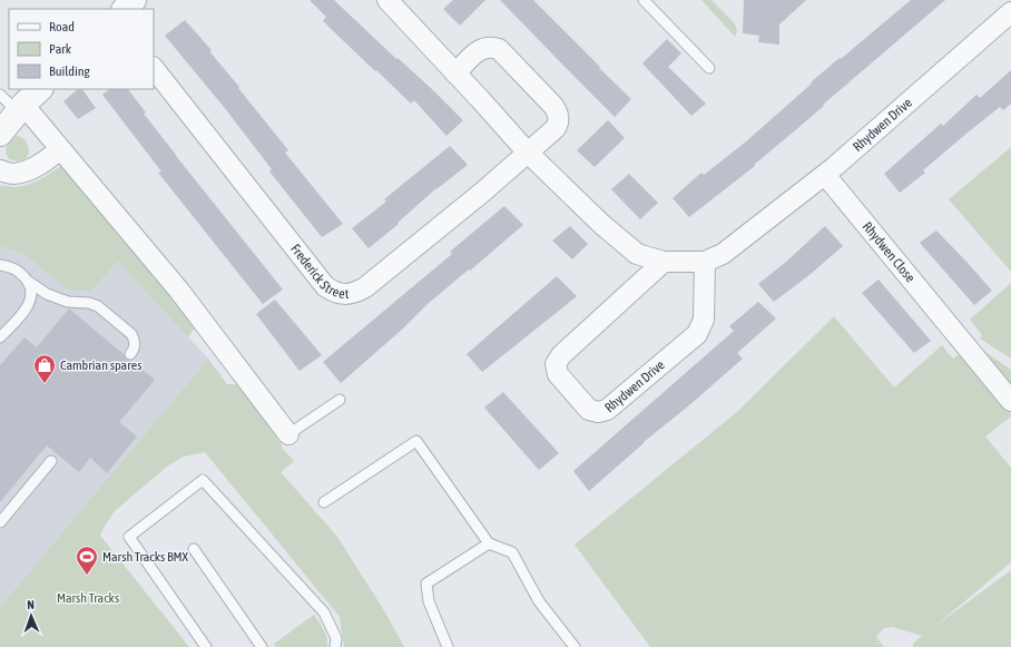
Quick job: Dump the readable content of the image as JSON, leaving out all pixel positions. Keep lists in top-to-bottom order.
{
  "streets": {
    "street": ["Rhydwen Drive", "Rhydwen Close", "Frederick Street"]
  },
  "crossings": [
    ["Rhydwen Drive", "Rhydwen Close"],
    ["Rhydwen Drive", "Frederick Street"]
  ],
  "parks": ["Marsh Tracks"],
  "places": {
    "shop": ["Cambrian spares"],
    "sports": ["Marsh Tracks BMX"]
  },
  "legend": ["Road", "Park", "Building"],
  "north": "top"
}
